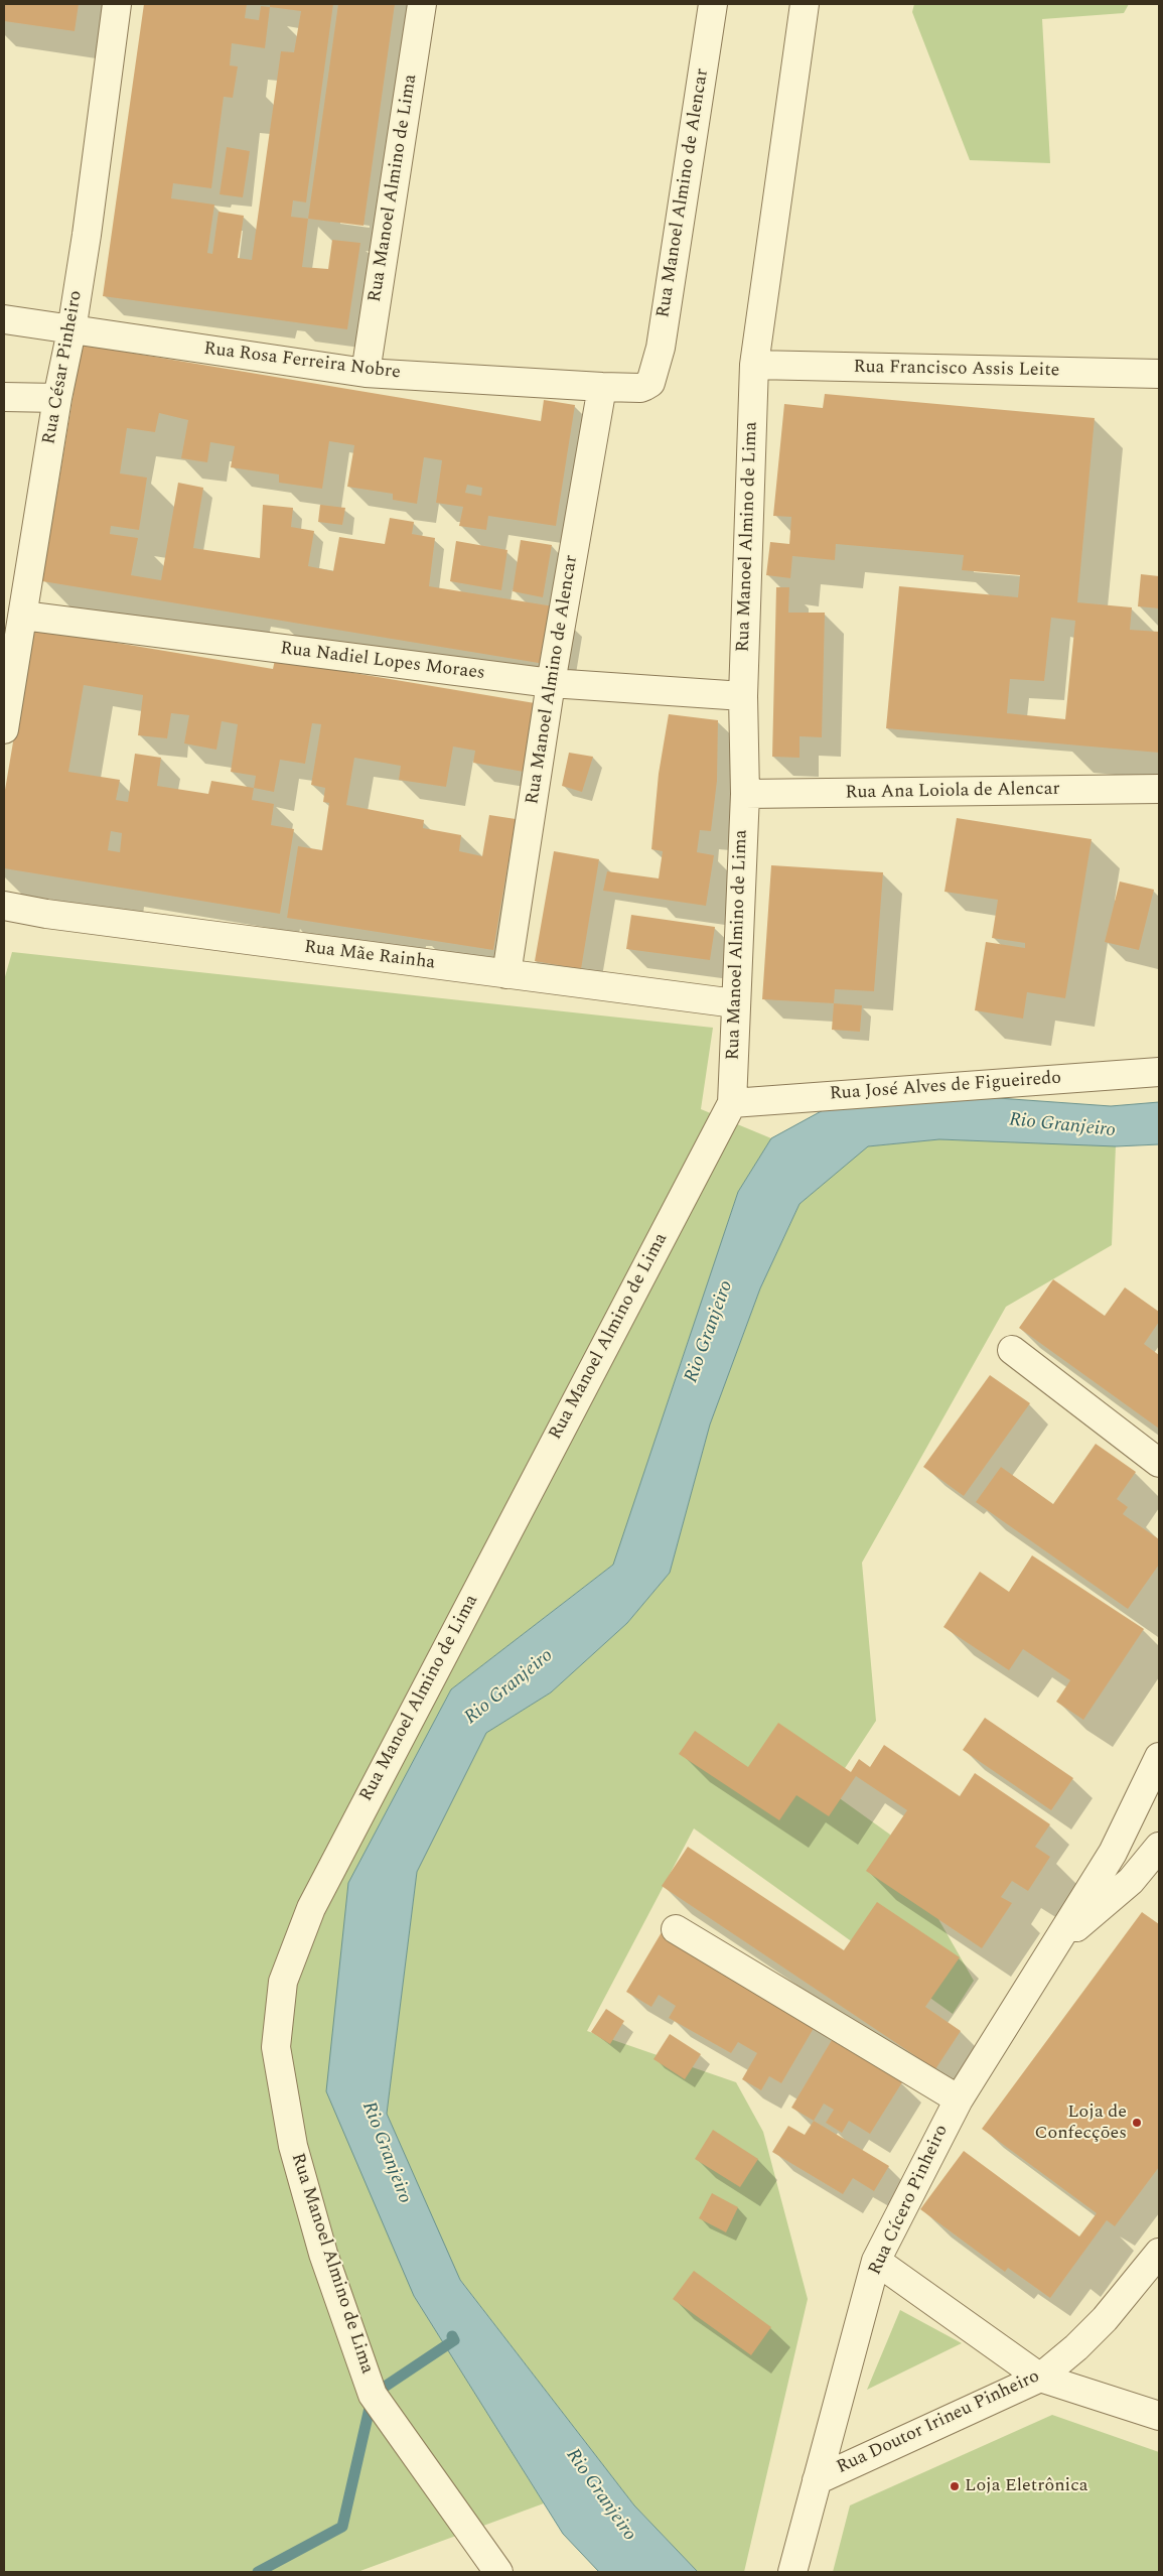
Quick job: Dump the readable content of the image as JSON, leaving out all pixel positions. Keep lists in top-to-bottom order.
{
  "streets": {
    "street": [
      "Rua Manoel Almino de Lima",
      "Rua Manoel Almino de Alencar",
      "Rua Rosa Ferreira Nobre",
      "Rua César Pinheiro",
      "Rua Francisco Assis Leite",
      "Rua Nadiel Lopes Moraes",
      "Rua Ana Loiola de Alencar",
      "Rua Mãe Rainha",
      "Rua José Alves de Figueiredo",
      "Rua Cícero Pinheiro",
      "Rua Doutor Irineu Pinheiro"
    ]
  },
  "crossings": [
    ["Rua Manoel Almino de Lima", "Rua Rosa Ferreira Nobre"],
    ["Rua Manoel Almino de Lima", "Rua Francisco Assis Leite"],
    ["Rua Manoel Almino de Lima", "Rua Nadiel Lopes Moraes"],
    ["Rua Manoel Almino de Lima", "Rua Ana Loiola de Alencar"],
    ["Rua Manoel Almino de Lima", "Rua Mãe Rainha"],
    ["Rua Manoel Almino de Lima", "Rua José Alves de Figueiredo"],
    ["Rua Manoel Almino de Alencar", "Rua Rosa Ferreira Nobre"],
    ["Rua Manoel Almino de Alencar", "Rua Nadiel Lopes Moraes"],
    ["Rua Manoel Almino de Alencar", "Rua Mãe Rainha"],
    ["Rua Rosa Ferreira Nobre", "Rua César Pinheiro"],
    ["Rua César Pinheiro", "Rua Nadiel Lopes Moraes"],
    ["Rua Cícero Pinheiro", "Rua Doutor Irineu Pinheiro"]
  ],
  "water": ["Rio Granjeiro"],
  "places": ["Loja de Confecções", "Loja Eletrônica"]
}
